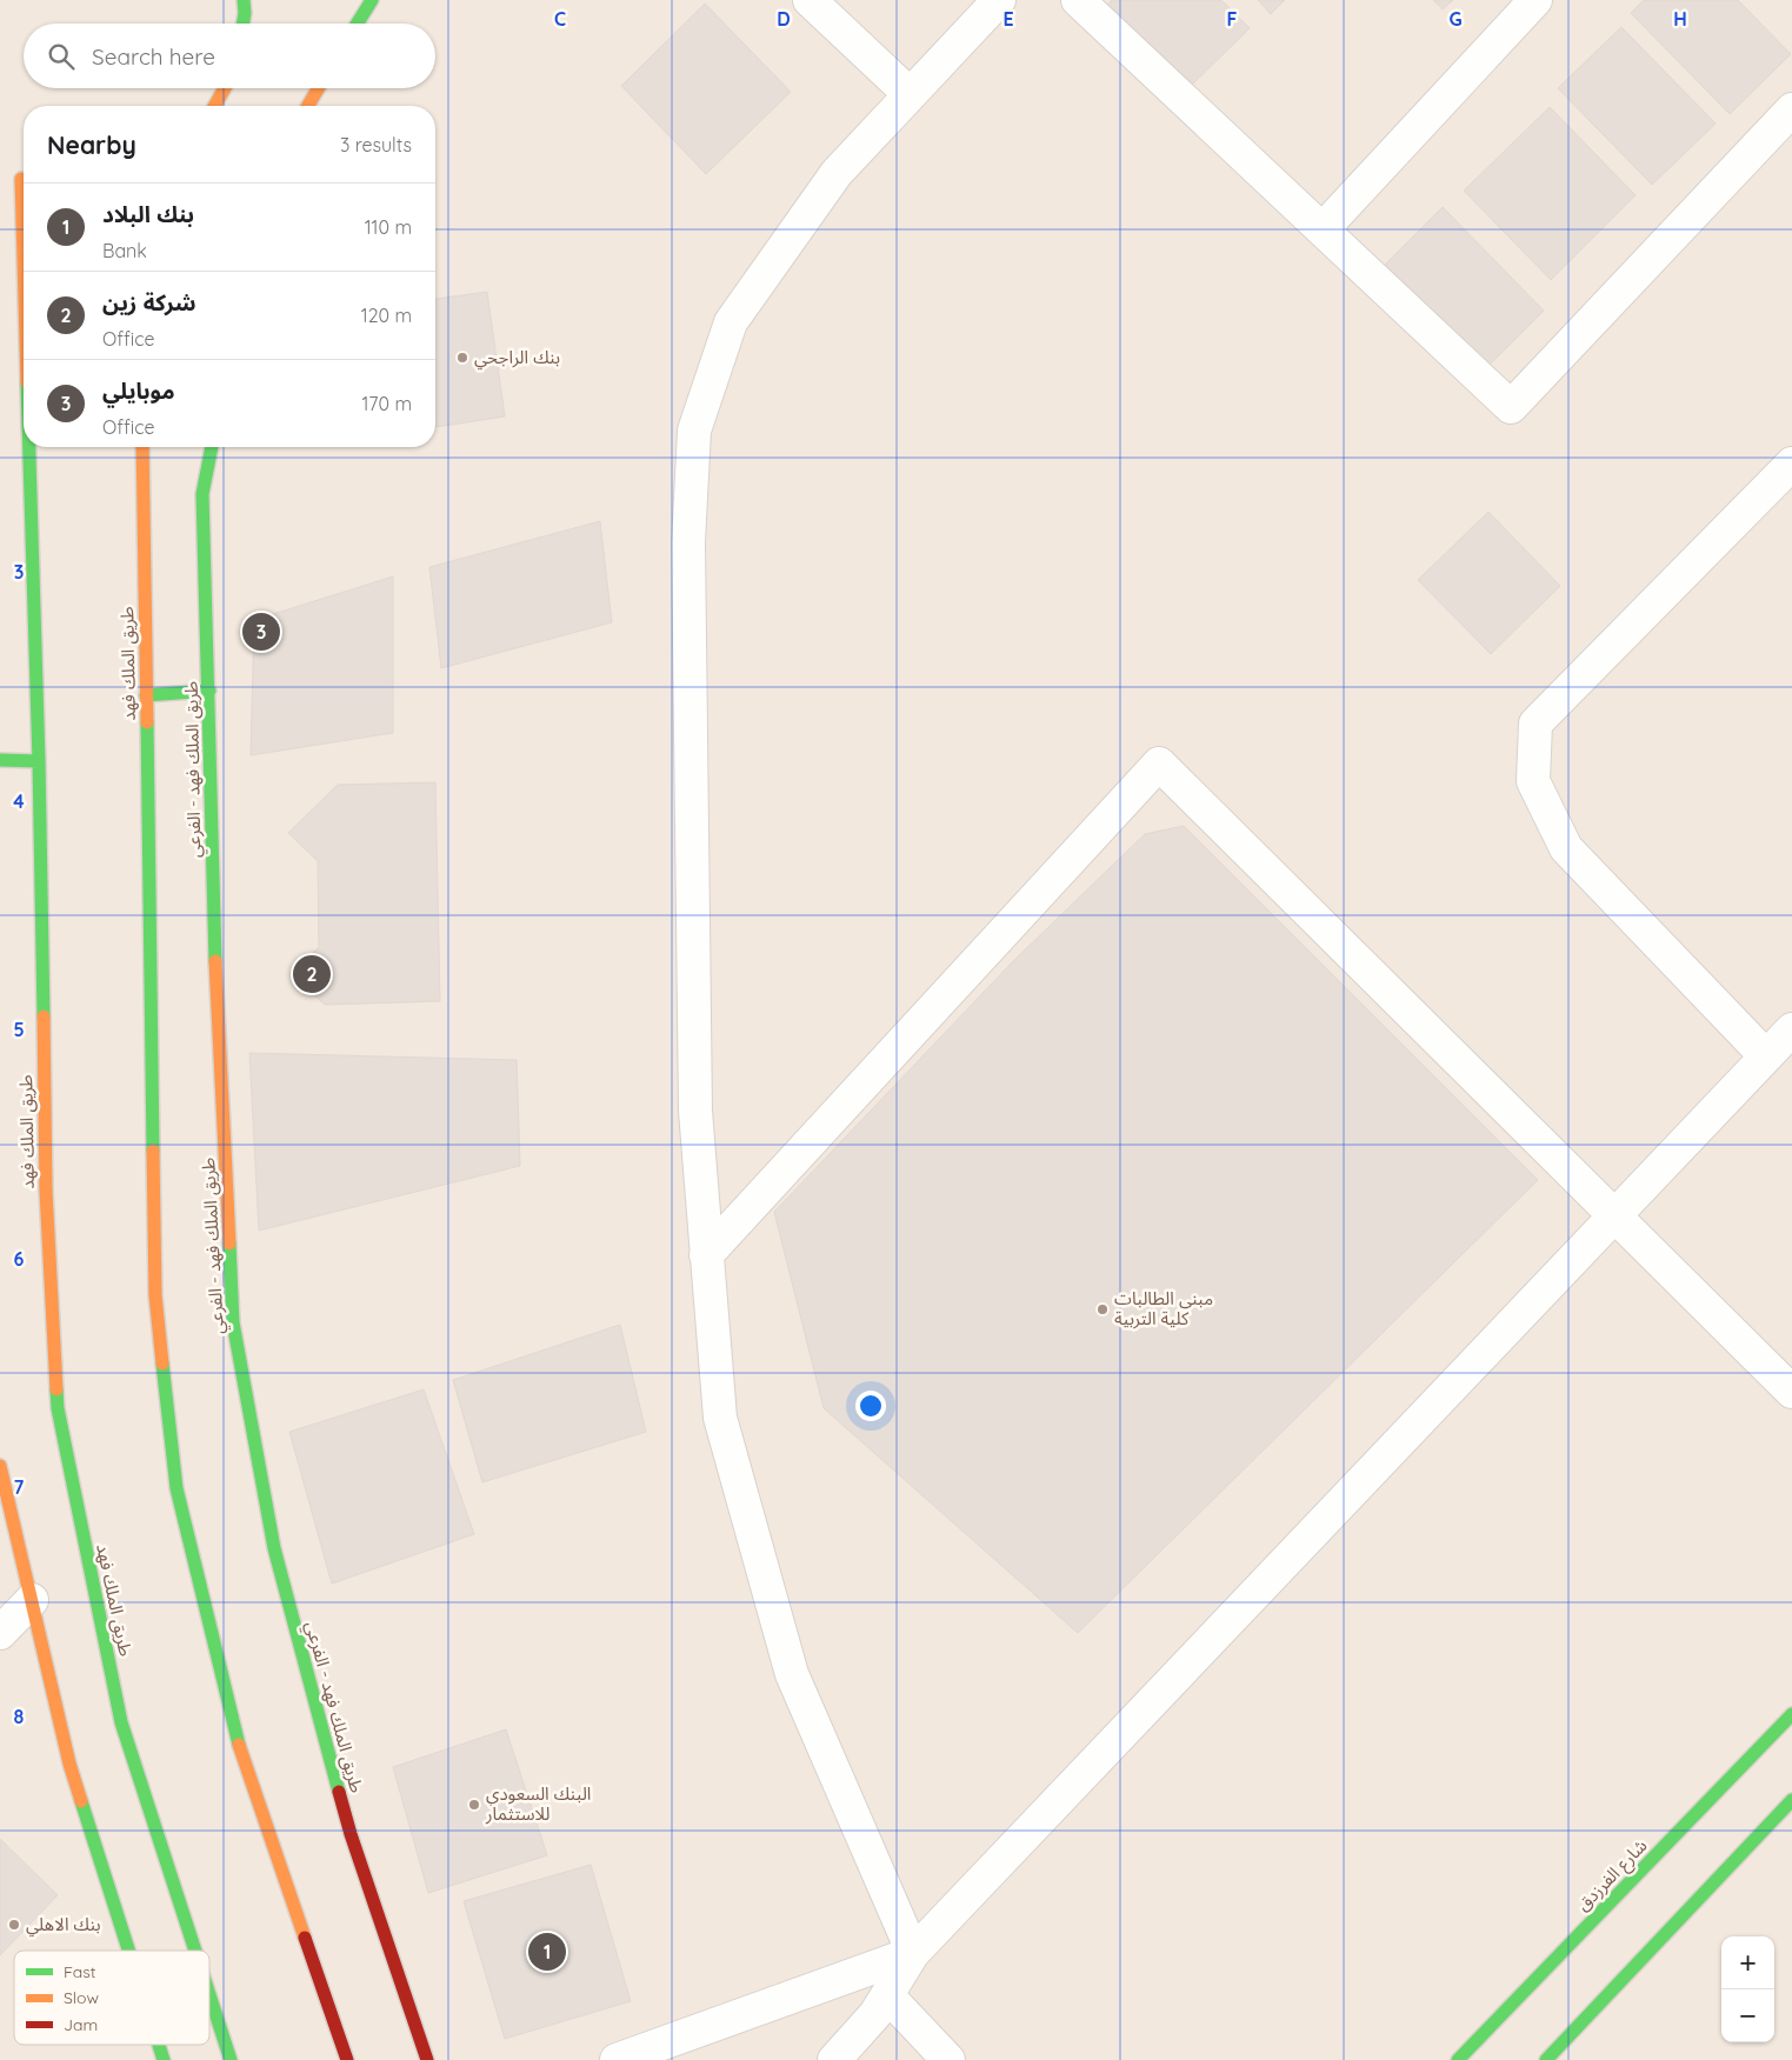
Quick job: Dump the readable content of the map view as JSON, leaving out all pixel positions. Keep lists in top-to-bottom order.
{
  "streets": {
    "main road": ["طريق الملك فهد", "طريق الملك فهد - الفرعي", "شارع الفرزدق"]
  },
  "places": [
    "بنك الراجحي",
    "مبنى الطالبات كلية التربية",
    "البنك السعودي للاستثمار",
    "بنك الاهلي"
  ],
  "legend": ["Fast", "Slow", "Jam"],
  "page": {
    "search": "Search here",
    "heading": ["Nearby", "3 results"],
    "list": [
      {
        "mark": "1",
        "name": "بنك البلاد",
        "note": "Bank",
        "value": "110 m"
      },
      {
        "mark": "2",
        "name": "شركة زين",
        "note": "Office",
        "value": "120 m"
      },
      {
        "mark": "3",
        "name": "موبايلي",
        "note": "Office",
        "value": "170 m"
      }
    ],
    "pins": ["3", "2", "1"],
    "map_buttons": ["+", "−"]
  },
  "grid": {
    "columns": [
      "C",
      "D",
      "E",
      "F",
      "G",
      "H"
    ],
    "rows": [
      "3",
      "4",
      "5",
      "6",
      "7",
      "8"
    ]
  }
}
